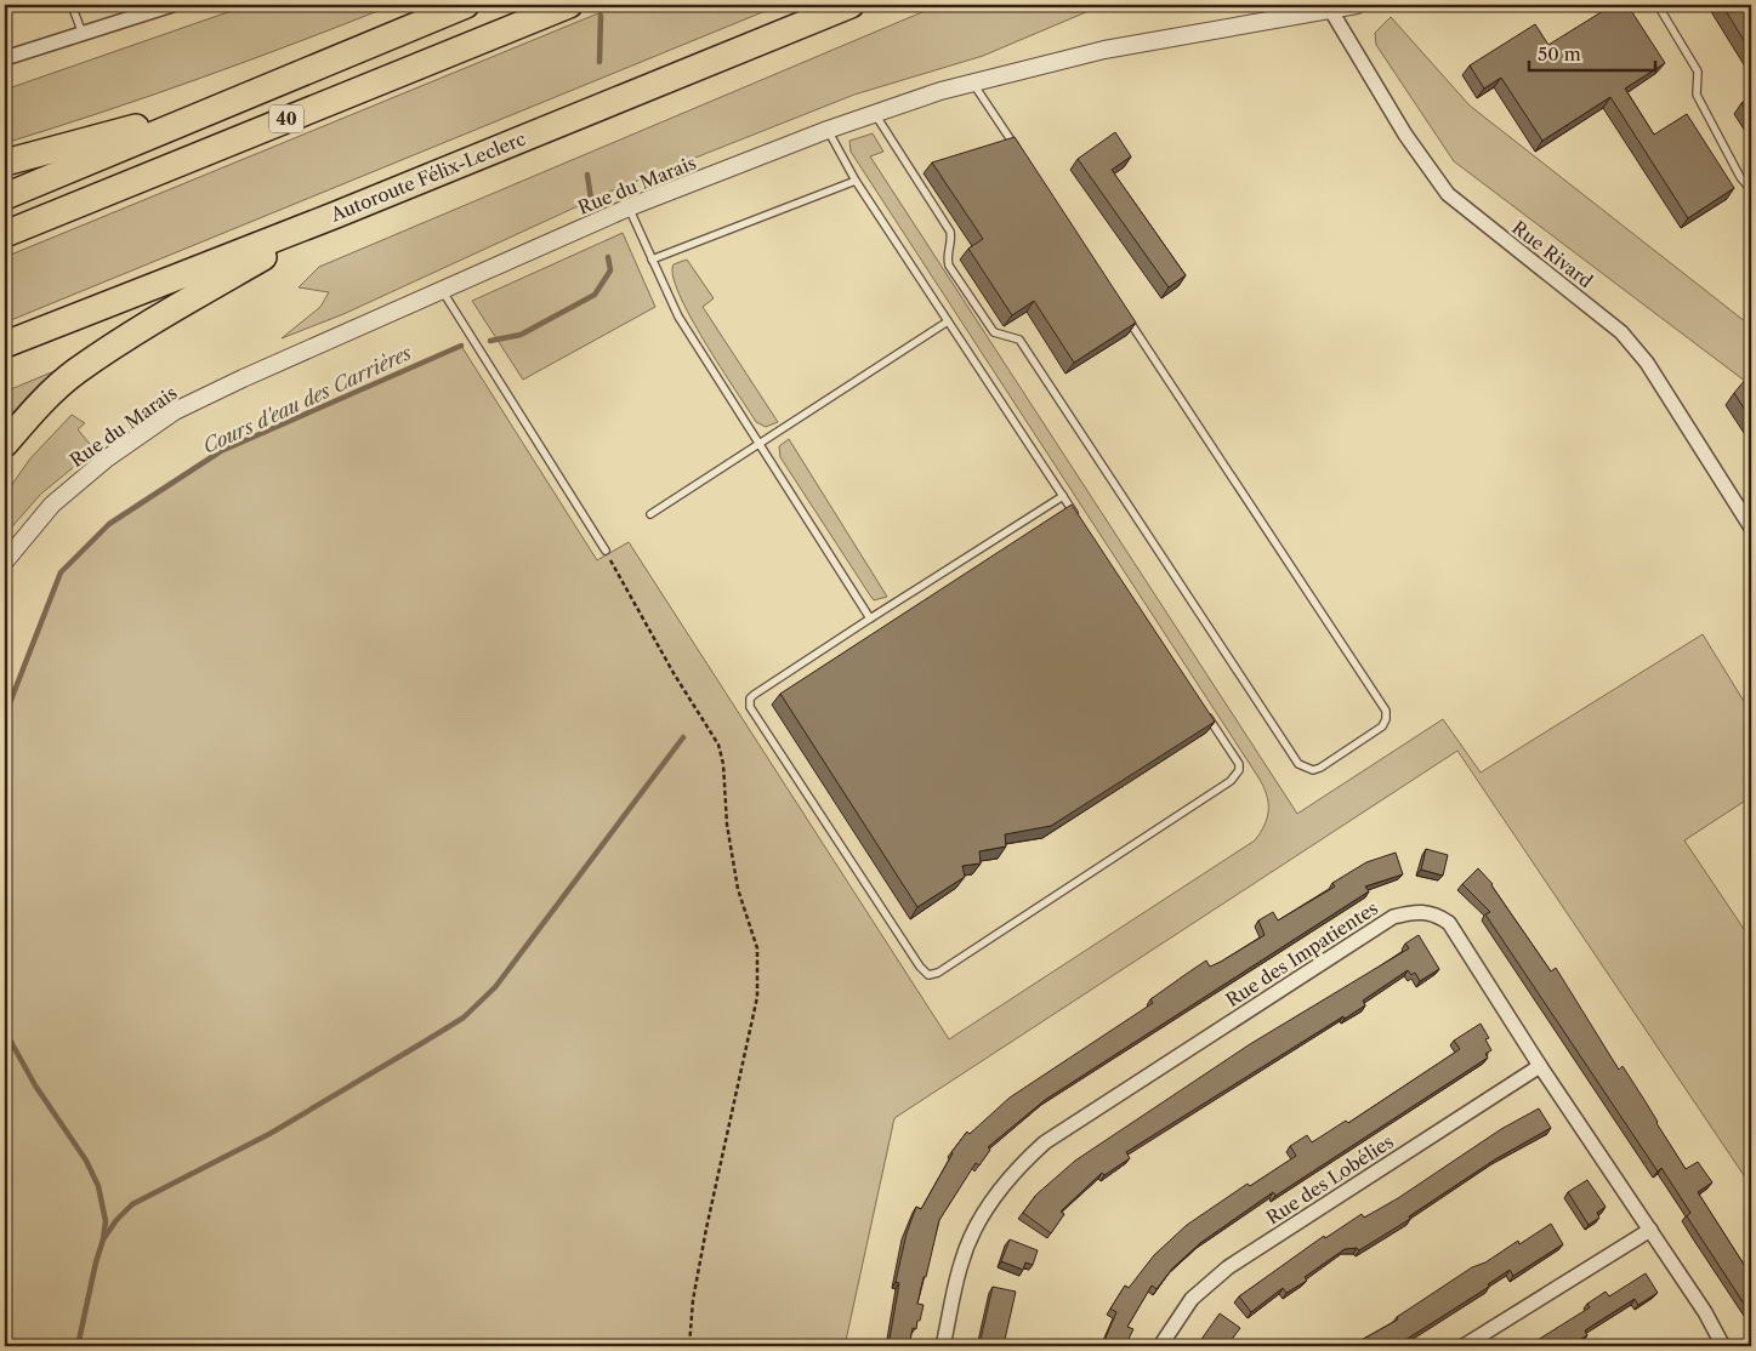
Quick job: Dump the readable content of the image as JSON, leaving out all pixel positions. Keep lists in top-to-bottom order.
{
  "streets": {
    "highway": ["40", "Autoroute Félix-Leclerc"],
    "street": [
      "Rue du Marais",
      "Rue Rivard",
      "Rue des Impatientes",
      "Rue des Lobélies"
    ]
  },
  "crossings": [
    ["Rue du Marais", "Rue Rivard"],
    ["Rue des Impatientes", "Rue des Lobélies"]
  ],
  "water": ["Cours d'eau des Carrières"],
  "scale_bar": "50 m"
}
